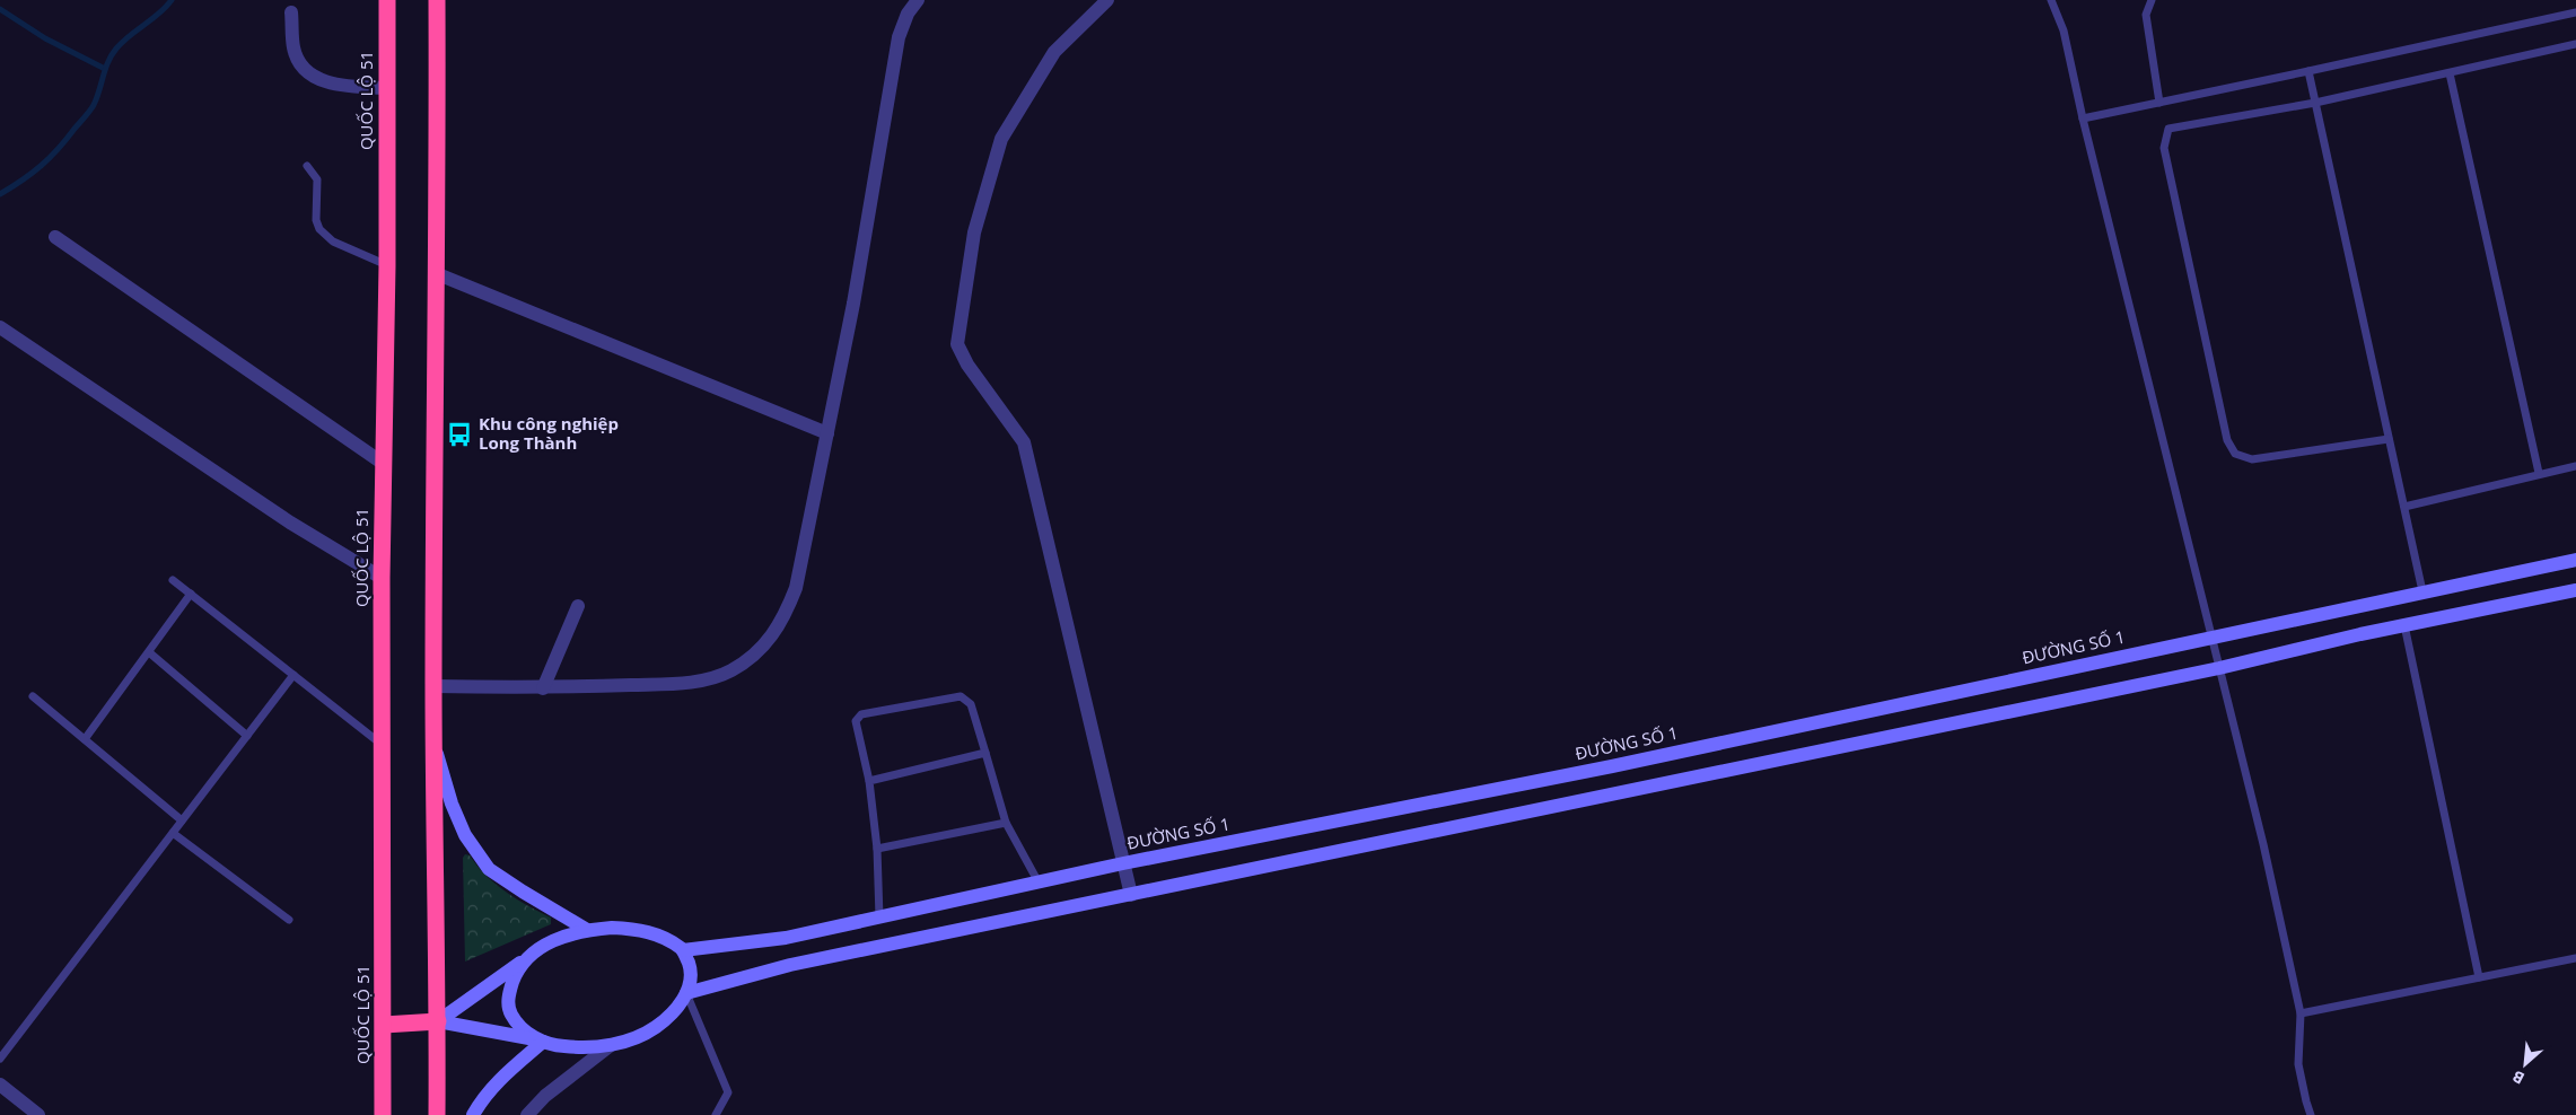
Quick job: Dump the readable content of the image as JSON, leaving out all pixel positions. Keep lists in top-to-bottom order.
{
  "streets": {
    "highway": ["QUỐC LỘ 51"],
    "street": ["ĐƯỜNG SỐ 1"]
  },
  "places": {
    "bus stop": ["Khu công nghiệp Long Thành"]
  },
  "north": "bottom left"
}
